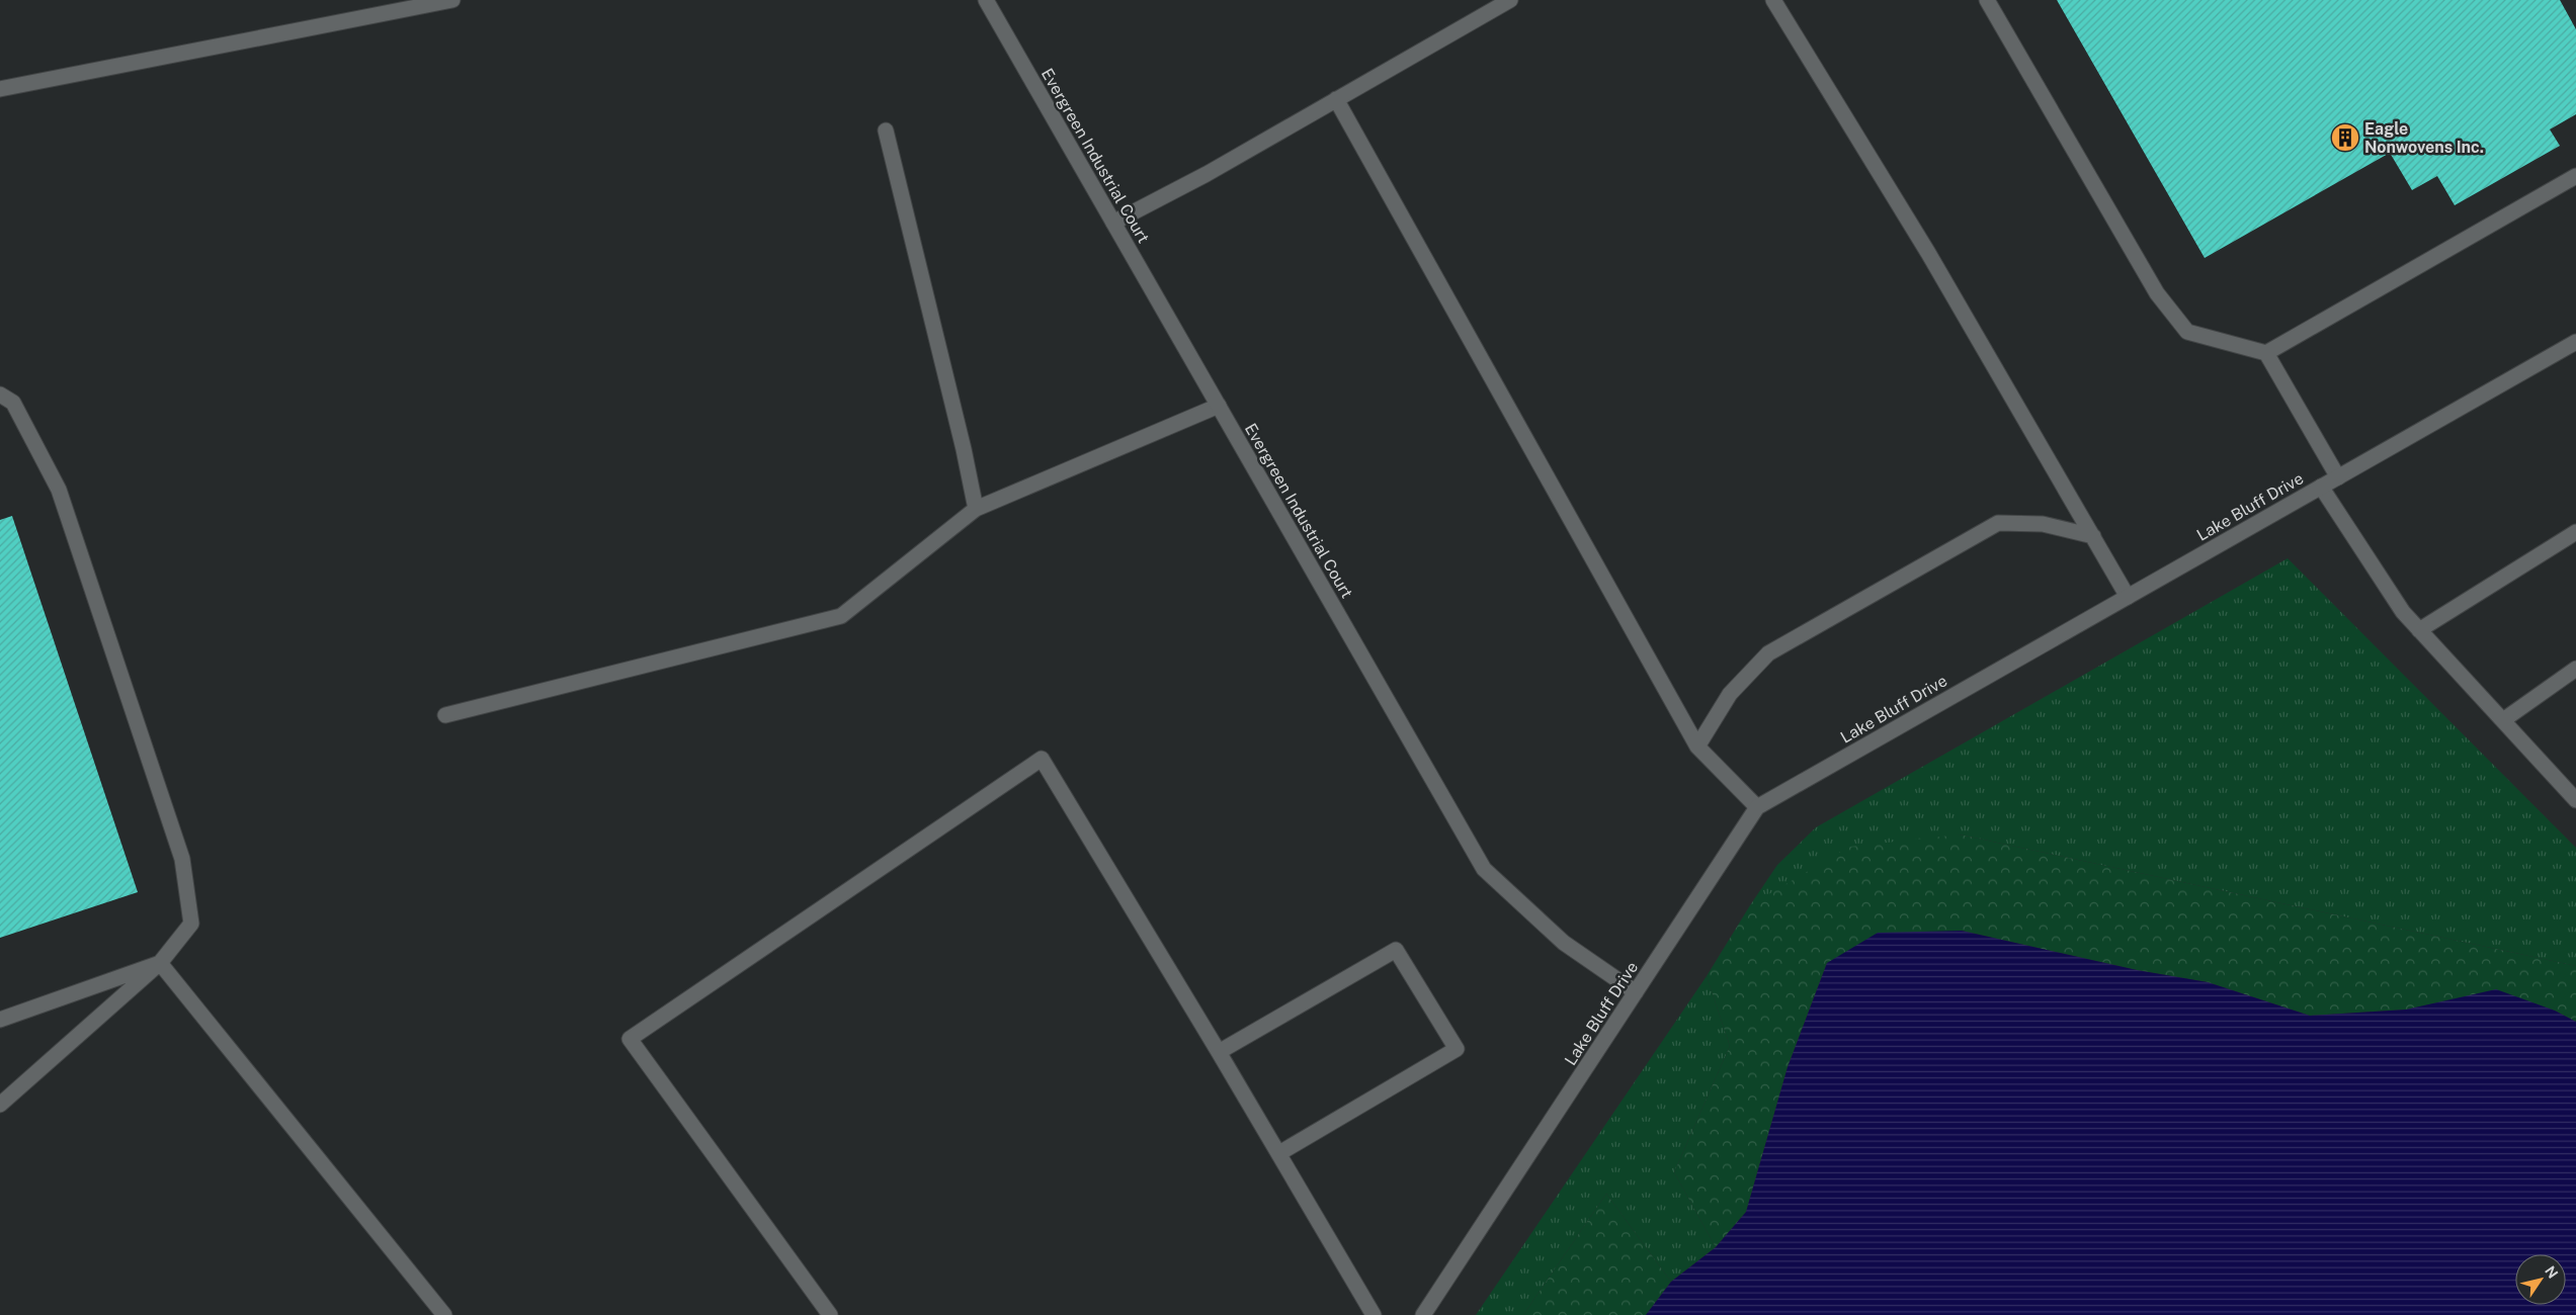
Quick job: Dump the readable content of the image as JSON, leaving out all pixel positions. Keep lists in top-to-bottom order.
{
  "streets": {
    "street": ["Evergreen Industrial Court", "Lake Bluff Drive"]
  },
  "crossings": [
    ["Evergreen Industrial Court", "Lake Bluff Drive"]
  ],
  "places": {
    "building": ["Eagle Nonwovens Inc."]
  },
  "north": "top right"
}
